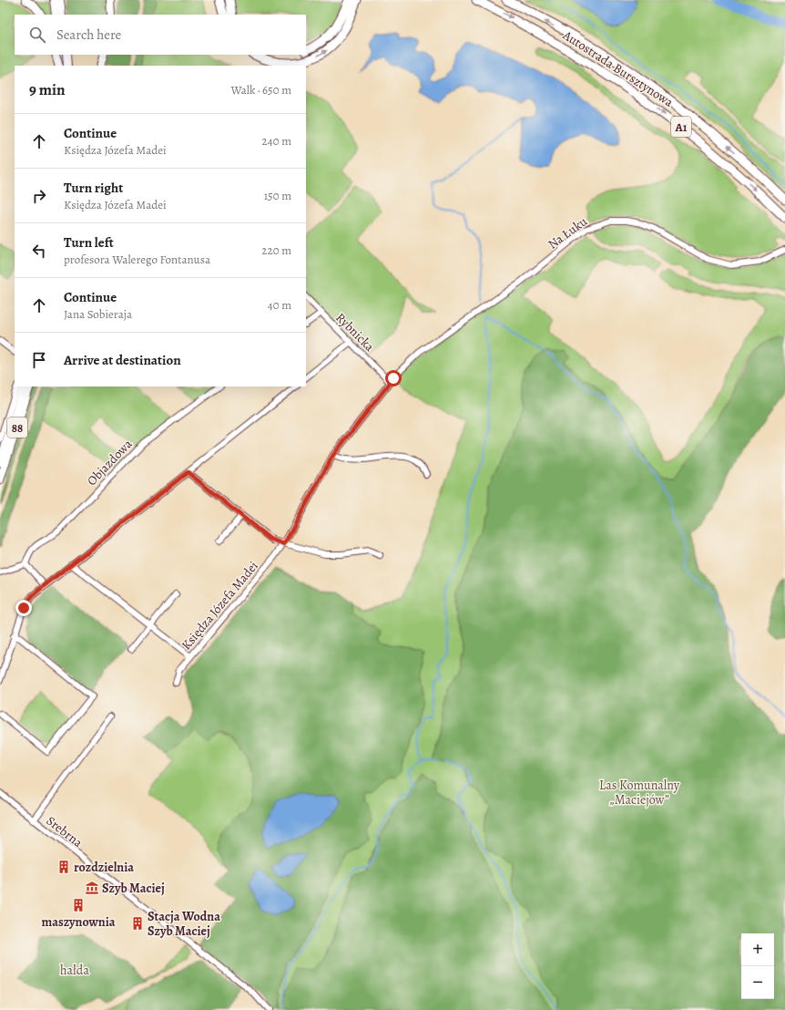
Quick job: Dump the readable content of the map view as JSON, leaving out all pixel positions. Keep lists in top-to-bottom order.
{
  "streets": {
    "highway": ["Autostrada Bursztynowa", "A1"],
    "main road": ["88"],
    "street": [
      "Na Łuku",
      "Rybnicka",
      "Objazdowa",
      "Księdza Józefa Madei",
      "Srebrna"
    ]
  },
  "crossings": [
    ["Na Łuku", "Rybnicka"],
    ["Na Łuku", "Księdza Józefa Madei"],
    ["Rybnicka", "Księdza Józefa Madei"]
  ],
  "parks": ["Las Komunalny „Maciejów”", "hałda"],
  "places": {
    "building": ["rozdzielnia", "maszynownia", "Stacja Wodna Szyb Maciej"],
    "museum": ["Szyb Maciej"]
  },
  "page": {
    "search": "Search here",
    "heading": ["9 min", "Walk · 650 m"],
    "list": [
      ["Continue", "Księdza Józefa Madei", "240 m"],
      ["Turn right", "Księdza Józefa Madei", "150 m"],
      ["Turn left", "profesora Walerego Fontanusa", "220 m"],
      ["Continue", "Jana Sobieraja", "40 m"],
      "Arrive at destination"
    ],
    "map_buttons": ["+", "−"]
  }
}
